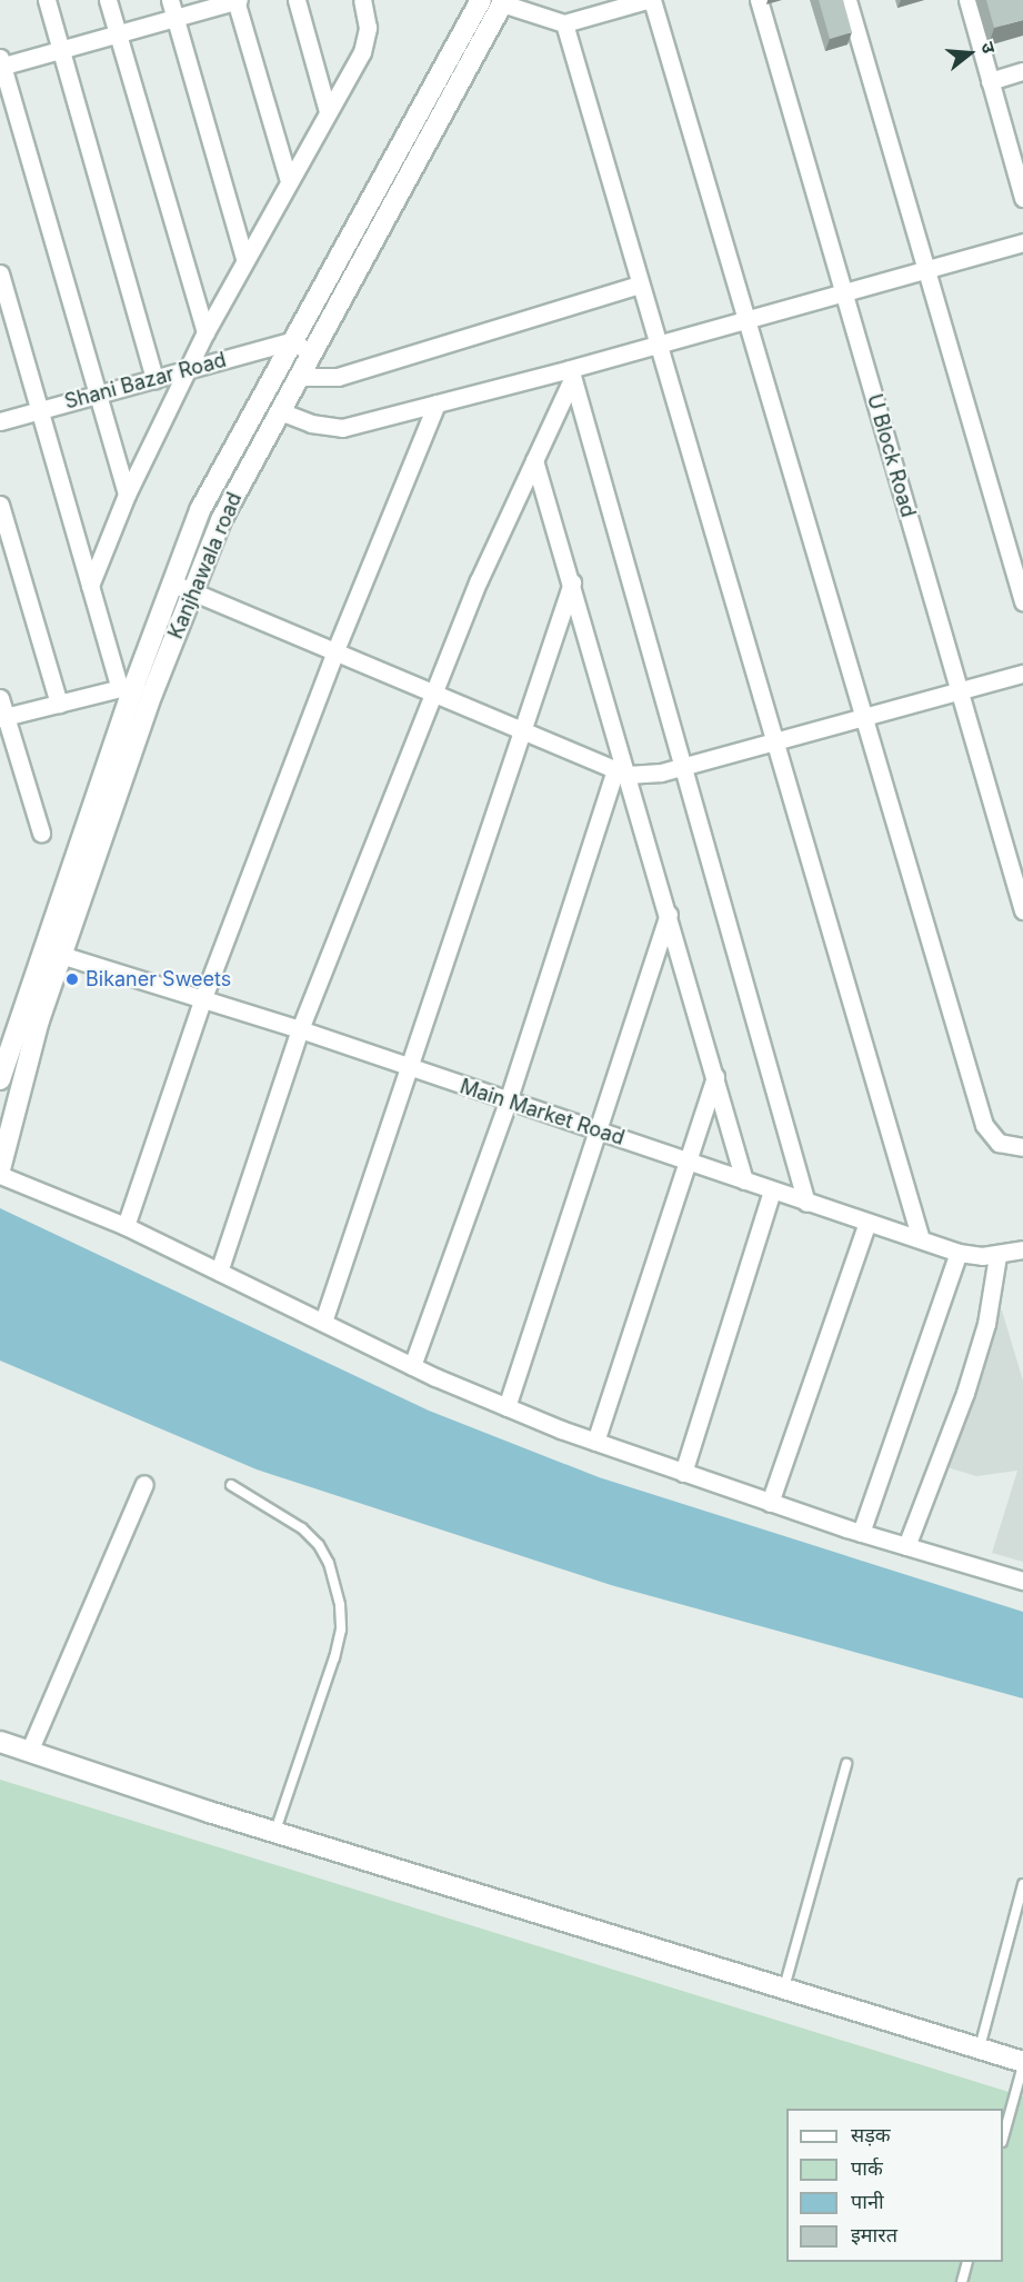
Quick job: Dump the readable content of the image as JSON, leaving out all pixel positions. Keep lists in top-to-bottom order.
{
  "streets": {
    "main road": ["Kanjhawala road"],
    "street": ["Shani Bazar Road", "U Block Road", "Main Market Road"]
  },
  "crossings": [
    ["Shani Bazar Road", "Kanjhawala road"],
    ["Kanjhawala road", "Main Market Road"]
  ],
  "places": ["Bikaner Sweets"],
  "legend": [
    "सड़क",
    "पार्क",
    "पानी",
    "इमारत"
  ],
  "north": "right"
}
